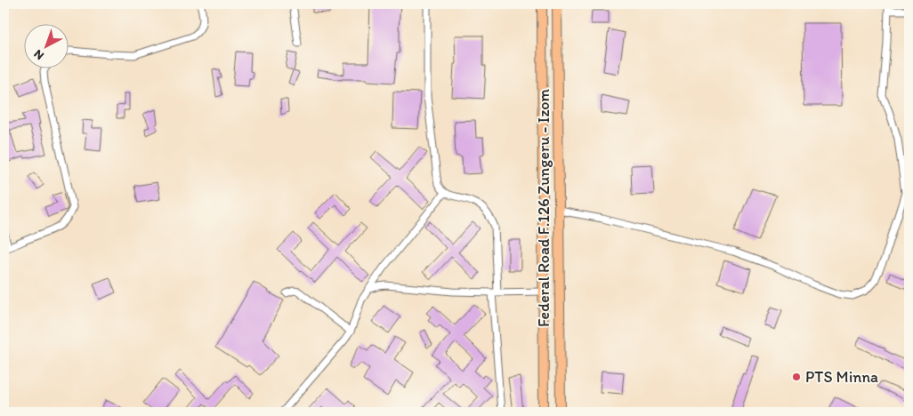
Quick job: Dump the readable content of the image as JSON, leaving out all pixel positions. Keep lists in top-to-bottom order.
{
  "streets": {
    "main road": ["Federal Road F.126 Zungeru - Izom"]
  },
  "places": ["PTS Minna"],
  "north": "bottom left"
}
